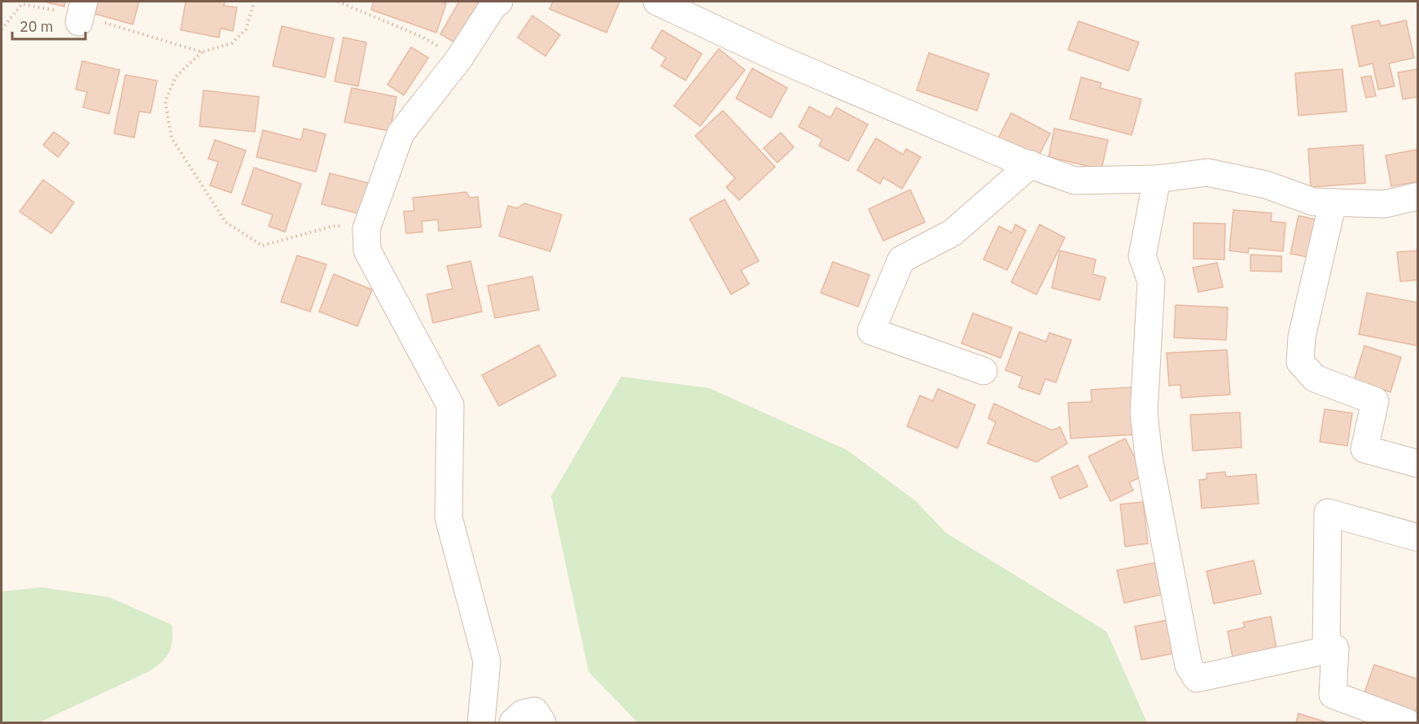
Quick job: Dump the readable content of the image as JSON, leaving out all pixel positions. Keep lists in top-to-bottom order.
{
  "scale_bar": "20 m"
}
